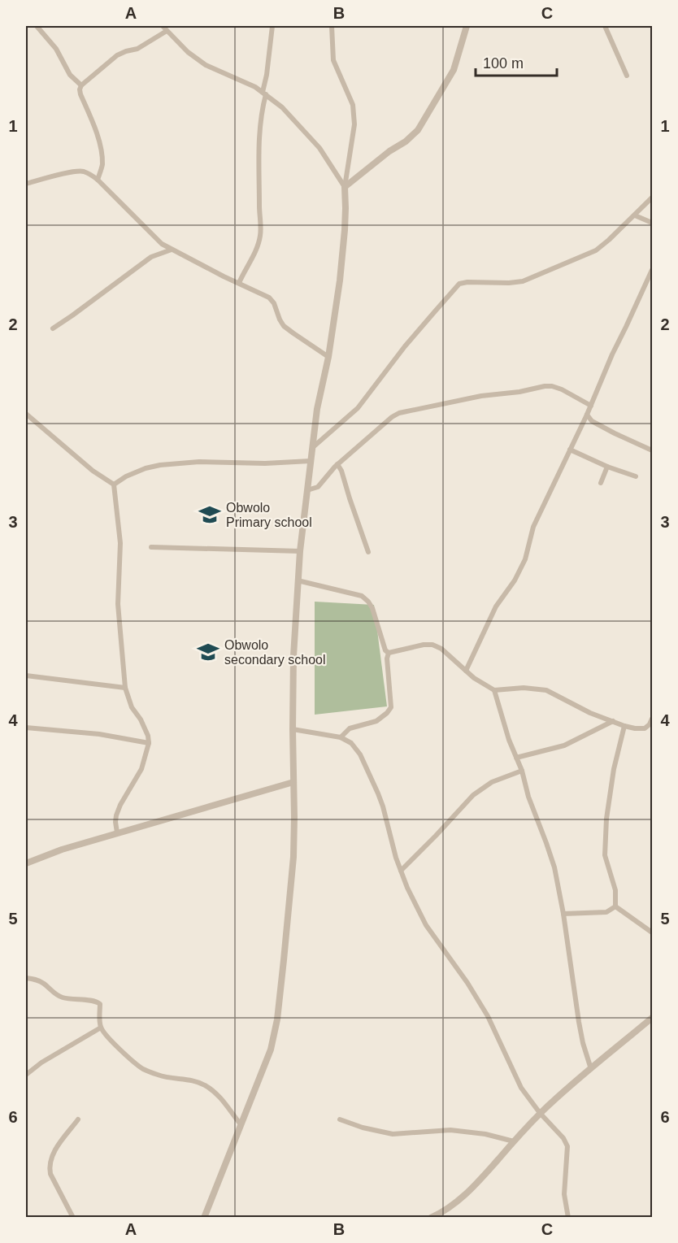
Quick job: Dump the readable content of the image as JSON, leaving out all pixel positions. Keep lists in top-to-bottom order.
{
  "places": {
    "school or university": ["Obwolo Primary school", "Obwolo secondary school"]
  },
  "scale_bar": "100 m",
  "grid": {
    "columns": ["A", "B", "C"],
    "rows": [
      "1",
      "2",
      "3",
      "4",
      "5",
      "6"
    ]
  }
}
